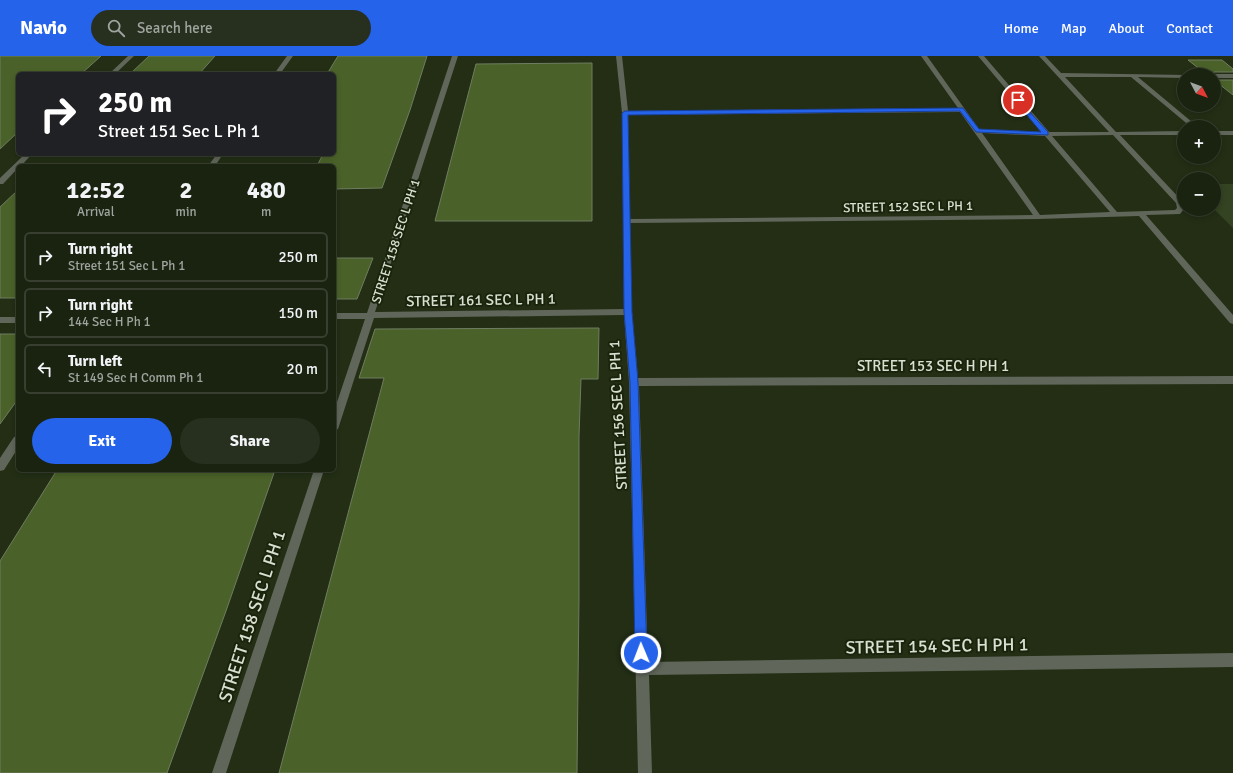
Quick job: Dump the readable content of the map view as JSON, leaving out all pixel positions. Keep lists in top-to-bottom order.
{
  "streets": {
    "street": [
      "STREET 152 SEC L PH 1",
      "STREET 158 SEC L PH 1",
      "STREET 161 SEC L PH 1",
      "STREET 153 SEC H PH 1",
      "STREET 156 SEC L PH 1",
      "STREET 154 SEC H PH 1"
    ]
  },
  "crossings": [
    ["STREET 152 SEC L PH 1", "STREET 156 SEC L PH 1"],
    ["STREET 158 SEC L PH 1", "STREET 161 SEC L PH 1"],
    ["STREET 161 SEC L PH 1", "STREET 156 SEC L PH 1"],
    ["STREET 153 SEC H PH 1", "STREET 156 SEC L PH 1"],
    ["STREET 156 SEC L PH 1", "STREET 154 SEC H PH 1"]
  ],
  "north": "bottom right",
  "page": {
    "header": "Navio",
    "search": "Search here",
    "nav": [
      "Home",
      "Map",
      "About",
      "Contact"
    ],
    "map_buttons": ["+", "−"],
    "turn": ["250 m", "Street 151 Sec L Ph 1"],
    "eta": [
      "12:52",
      "Arrival",
      "2",
      "min",
      "480",
      "m"
    ],
    "list": [
      {
        "name": "Turn right",
        "note": "Street 151 Sec L Ph 1",
        "value": "250 m"
      },
      {
        "name": "Turn right",
        "note": "144 Sec H Ph 1",
        "value": "150 m"
      },
      {
        "name": "Turn left",
        "note": "St 149 Sec H Comm Ph 1",
        "value": "20 m"
      }
    ],
    "buttons": ["Exit", "Share"]
  }
}
